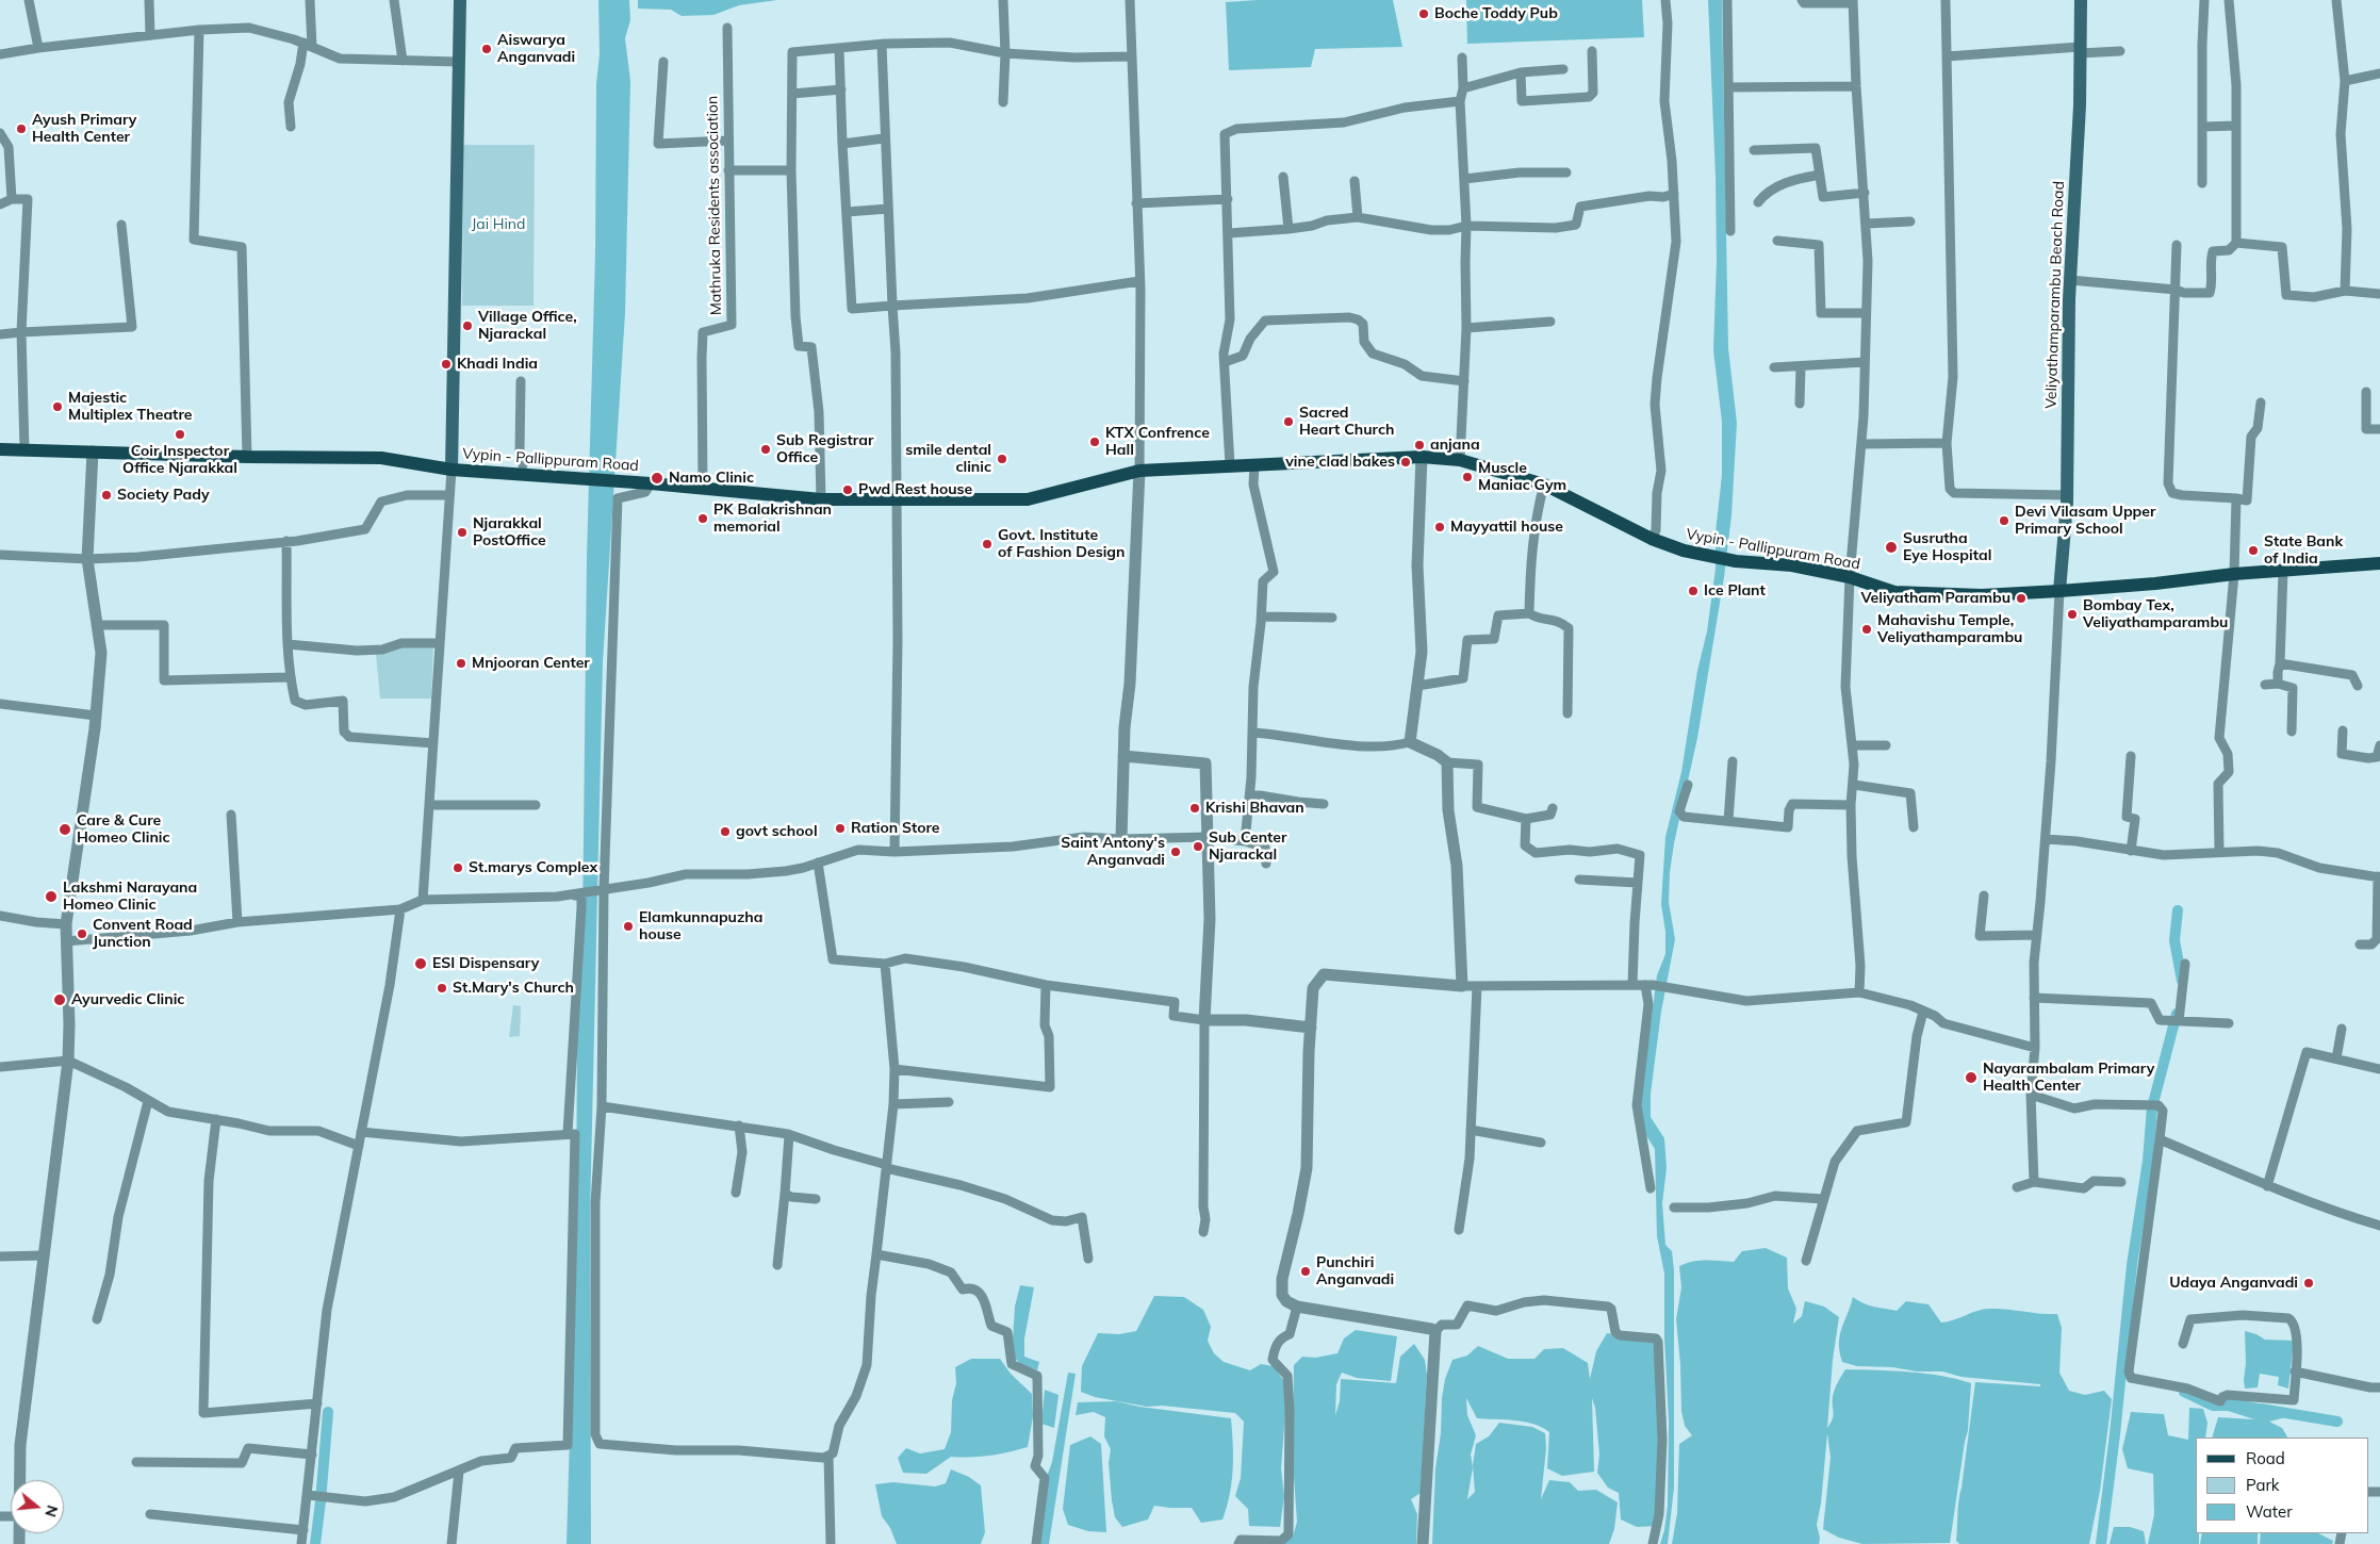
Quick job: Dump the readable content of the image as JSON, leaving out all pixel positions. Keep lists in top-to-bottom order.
{
  "streets": {
    "main road": ["Veliyathamparambu Beach Road", "Vypin - Pallippuram Road"],
    "street": ["Mathruka Residents association"]
  },
  "crossings": [
    ["Mathruka Residents association", "Vypin - Pallippuram Road"],
    ["Veliyathamparambu Beach Road", "Vypin - Pallippuram Road"]
  ],
  "parks": ["Jai Hind"],
  "places": [
    "Boche Toddy Pub",
    "Aiswarya Anganvadi",
    "Ayush Primary Health Center",
    "Village Office, Njarackal",
    "Khadi India",
    "Majestic Multiplex Theatre",
    "Sacred Heart Church",
    "Coir Inspector Office Njarakkal",
    "KTX Confrence Hall",
    "anjana",
    "Sub Registrar Office",
    "smile dental clinic",
    "vine clad bakes",
    "Muscle Maniac Gym",
    "Namo Clinic",
    "Pwd Rest house",
    "Society Pady",
    "PK Balakrishnan memorial",
    "Devi Vilasam Upper Primary School",
    "Mayyattil house",
    "Njarakkal PostOffice",
    "Govt. Institute of Fashion Design",
    "Susrutha Eye Hospital",
    "State Bank of India",
    "Ice Plant",
    "Veliyatham Parambu",
    "Bombay Tex, Veliyathamparambu",
    "Mahavishu Temple, Veliyathamparambu",
    "Mnjooran Center",
    "Krishi Bhavan",
    "Ration Store",
    "Care & Cure Homeo Clinic",
    "govt school",
    "Sub Center Njarackal",
    "Saint Antony's Anganvadi",
    "St.marys Complex",
    "Lakshmi Narayana Homeo Clinic",
    "Elamkunnapuzha house",
    "Convent Road Junction",
    "ESI Dispensary",
    "St.Mary's Church",
    "Ayurvedic Clinic",
    "Nayarambalam Primary Health Center",
    "Punchiri Anganvadi",
    "Udaya Anganvadi"
  ],
  "legend": ["Road", "Park", "Water"],
  "north": "right"
}
